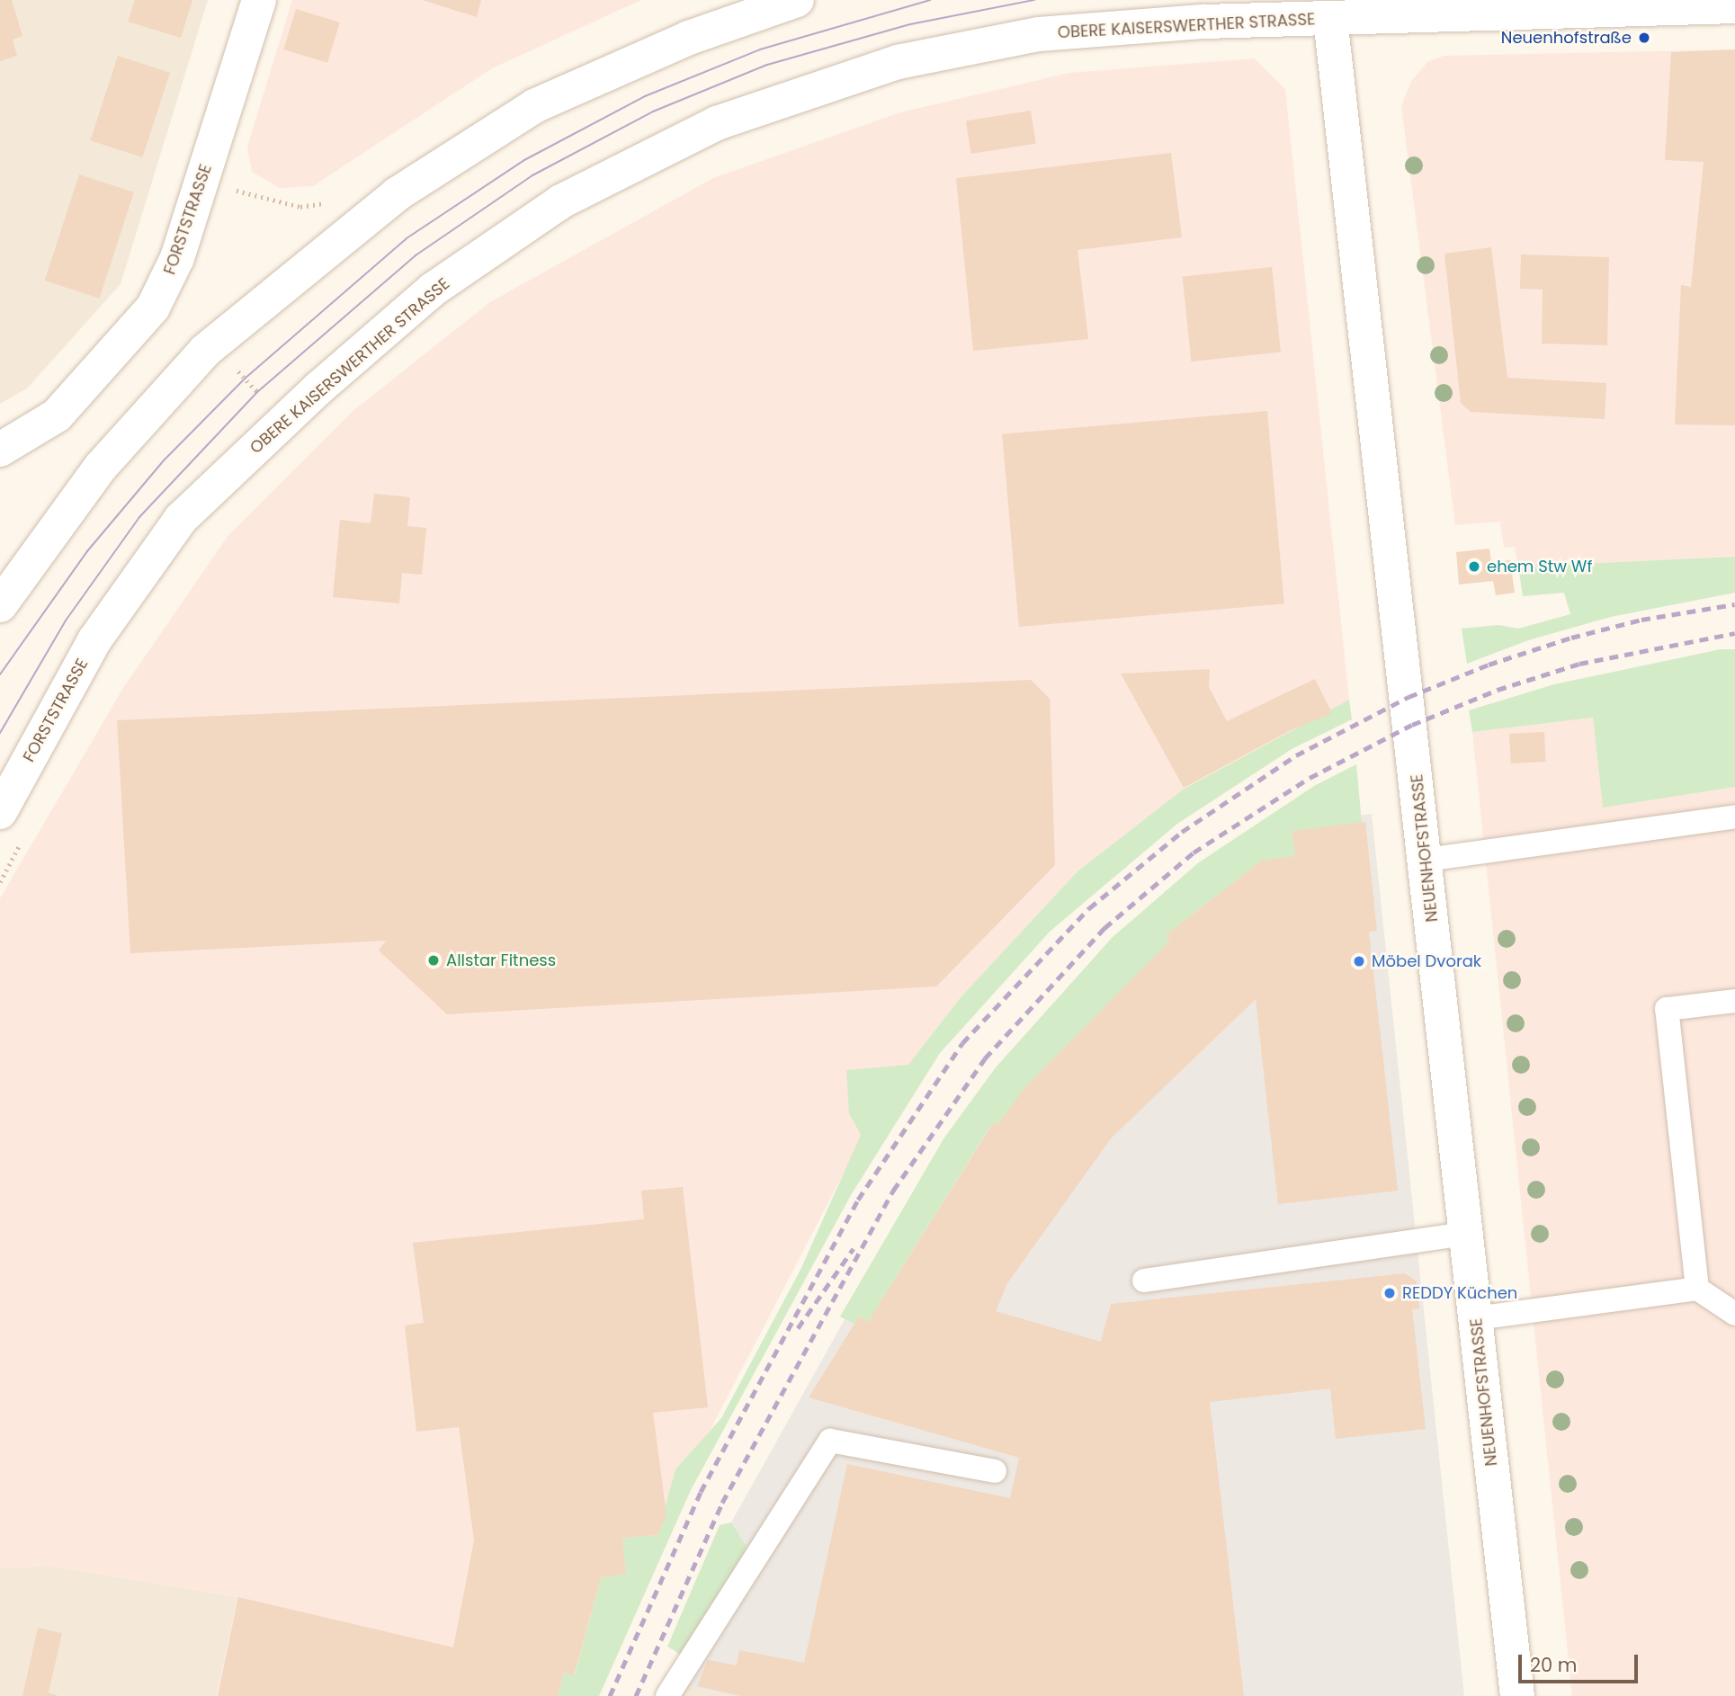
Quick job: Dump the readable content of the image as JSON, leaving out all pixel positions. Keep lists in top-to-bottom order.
{
  "streets": {
    "street": ["OBERE KAISERSWERTHER STRASSE", "FORSTSTRASSE", "NEUENHOFSTRASSE"]
  },
  "crossings": [
    ["OBERE KAISERSWERTHER STRASSE", "FORSTSTRASSE"],
    ["OBERE KAISERSWERTHER STRASSE", "NEUENHOFSTRASSE"]
  ],
  "places": [
    "Neuenhofstraße",
    "ehem Stw Wf",
    "Allstar Fitness",
    "Möbel Dvorak",
    "REDDY Küchen"
  ],
  "scale_bar": "20 m"
}
